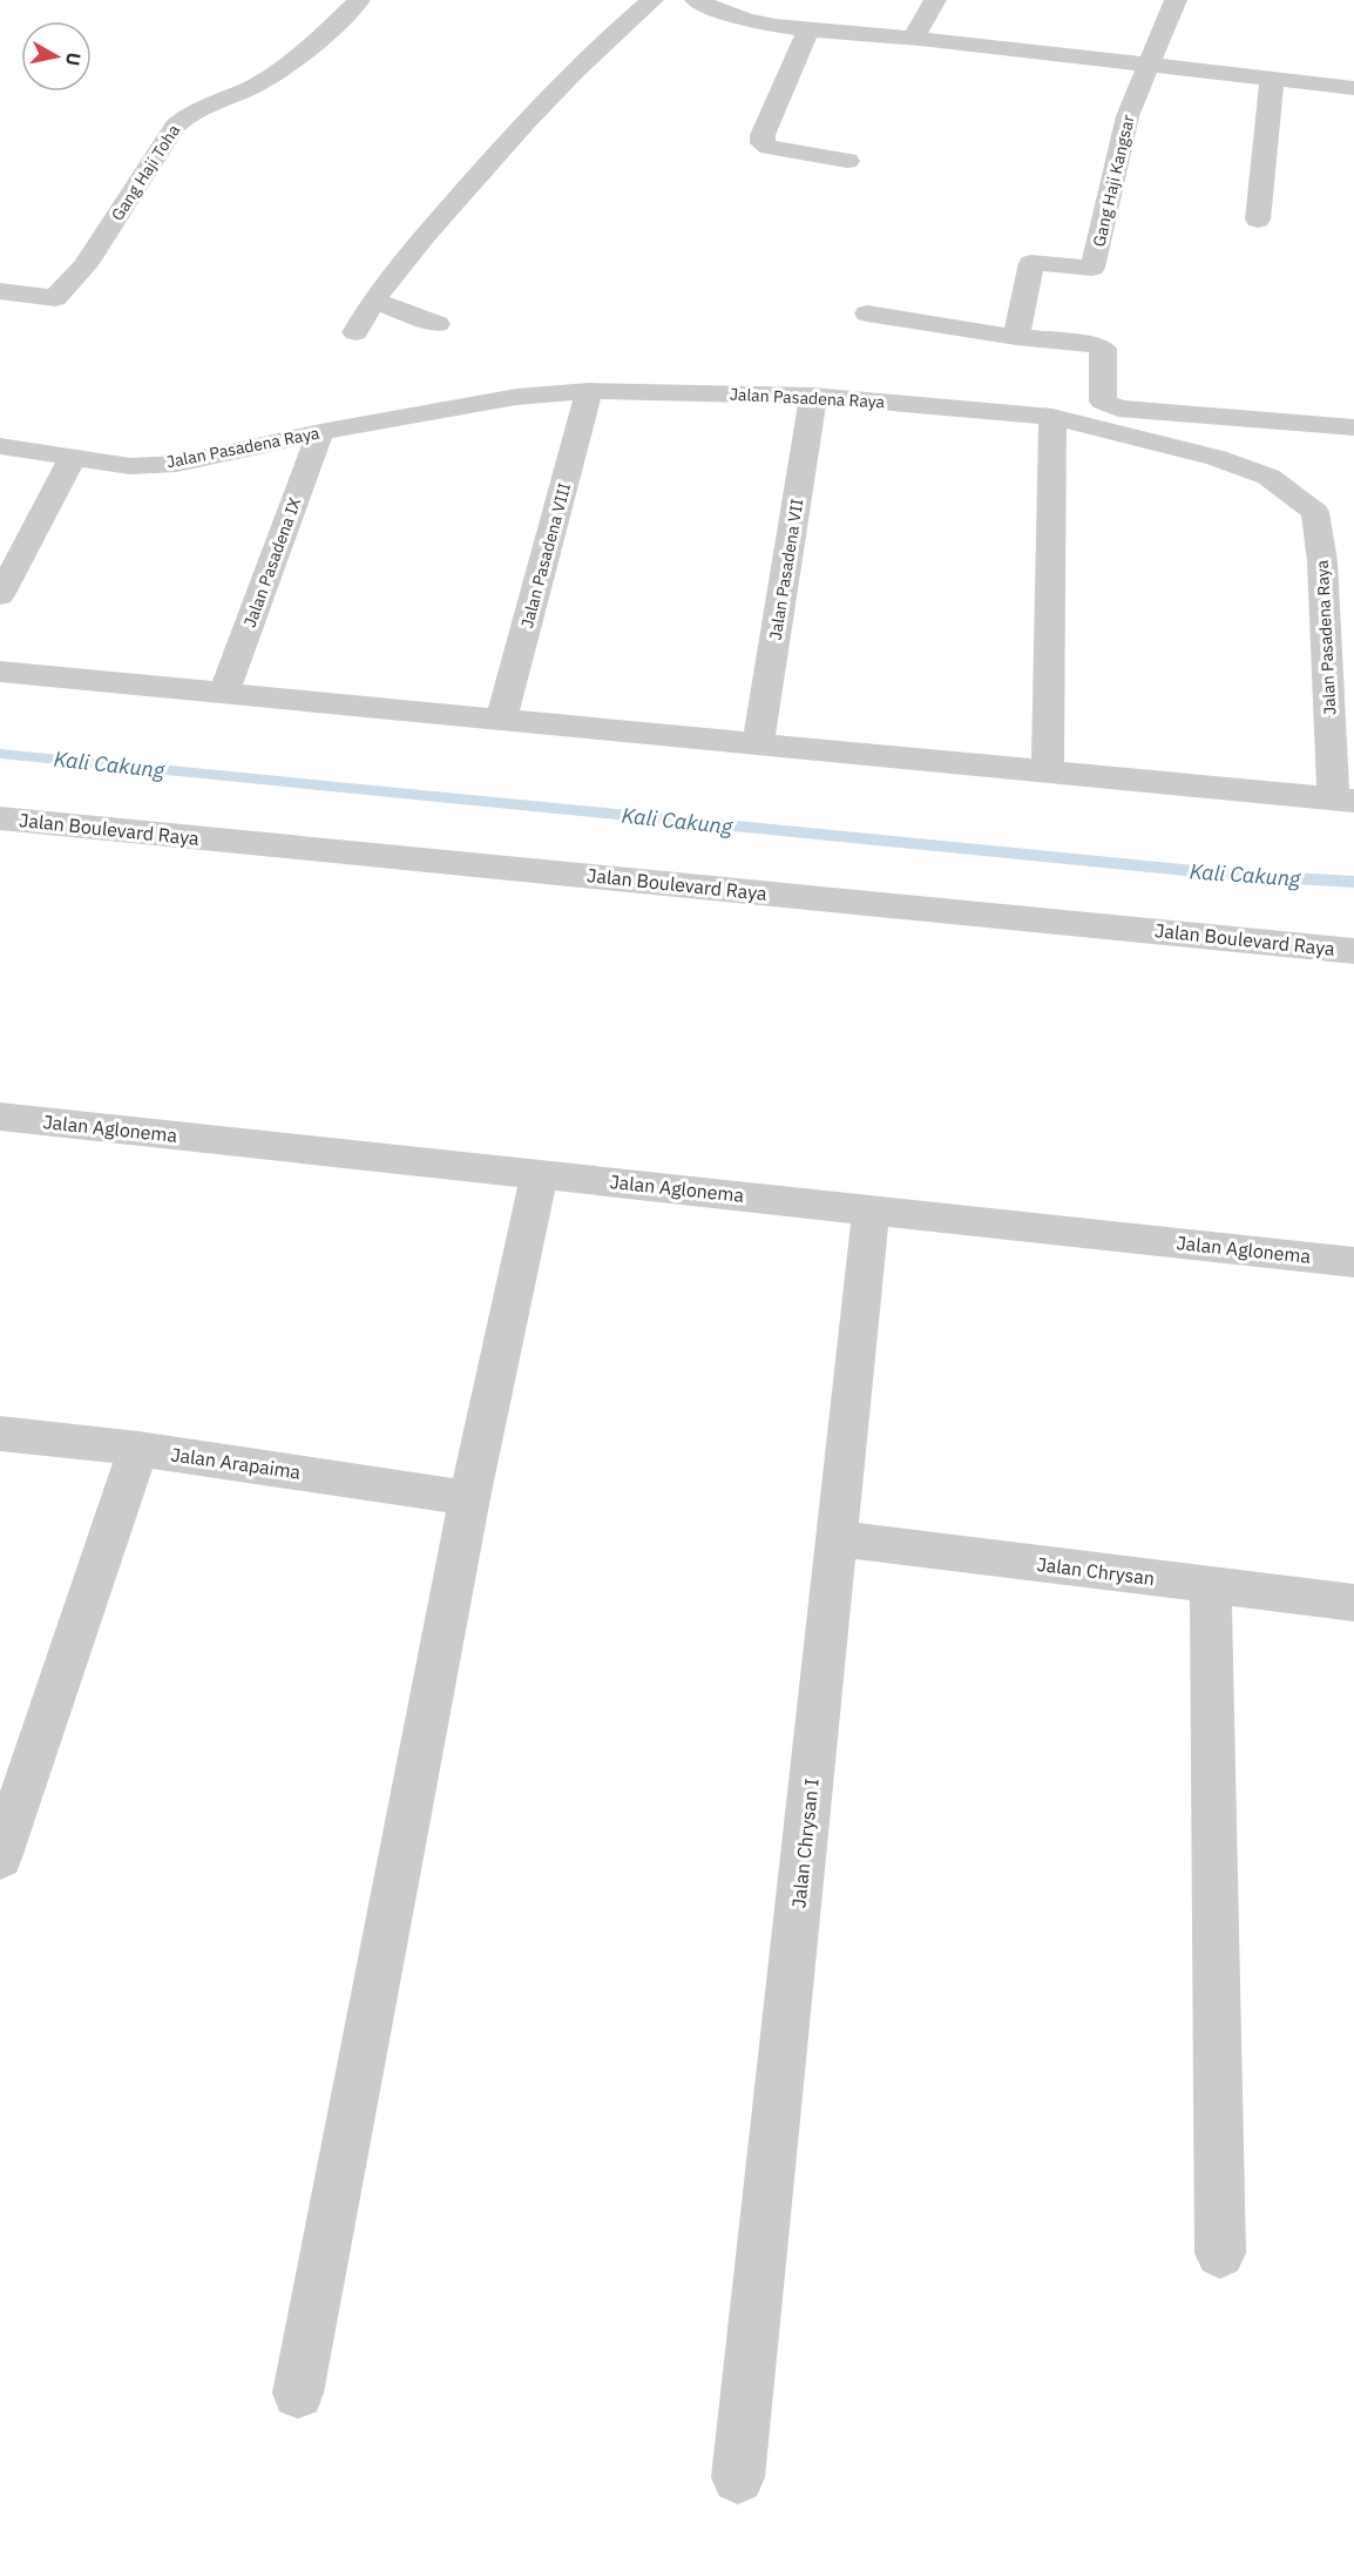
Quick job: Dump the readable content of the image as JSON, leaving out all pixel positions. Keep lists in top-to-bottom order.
{
  "streets": {
    "street": [
      "Gang Haji Toha",
      "Gang Haji Kangsar",
      "Jalan Pasadena Raya",
      "Jalan Pasadena VIII",
      "Jalan Pasadena IX",
      "Jalan Pasadena VII",
      "Jalan Boulevard Raya",
      "Jalan Aglonema",
      "Jalan Arapaima",
      "Jalan Chrysan",
      "Jalan Chrysan I"
    ]
  },
  "crossings": [
    ["Jalan Pasadena Raya", "Jalan Pasadena VIII"],
    ["Jalan Pasadena Raya", "Jalan Pasadena IX"],
    ["Jalan Pasadena Raya", "Jalan Pasadena VII"],
    ["Jalan Aglonema", "Jalan Chrysan I"],
    ["Jalan Chrysan", "Jalan Chrysan I"]
  ],
  "water": ["Kali Cakung"],
  "north": "right"
}
